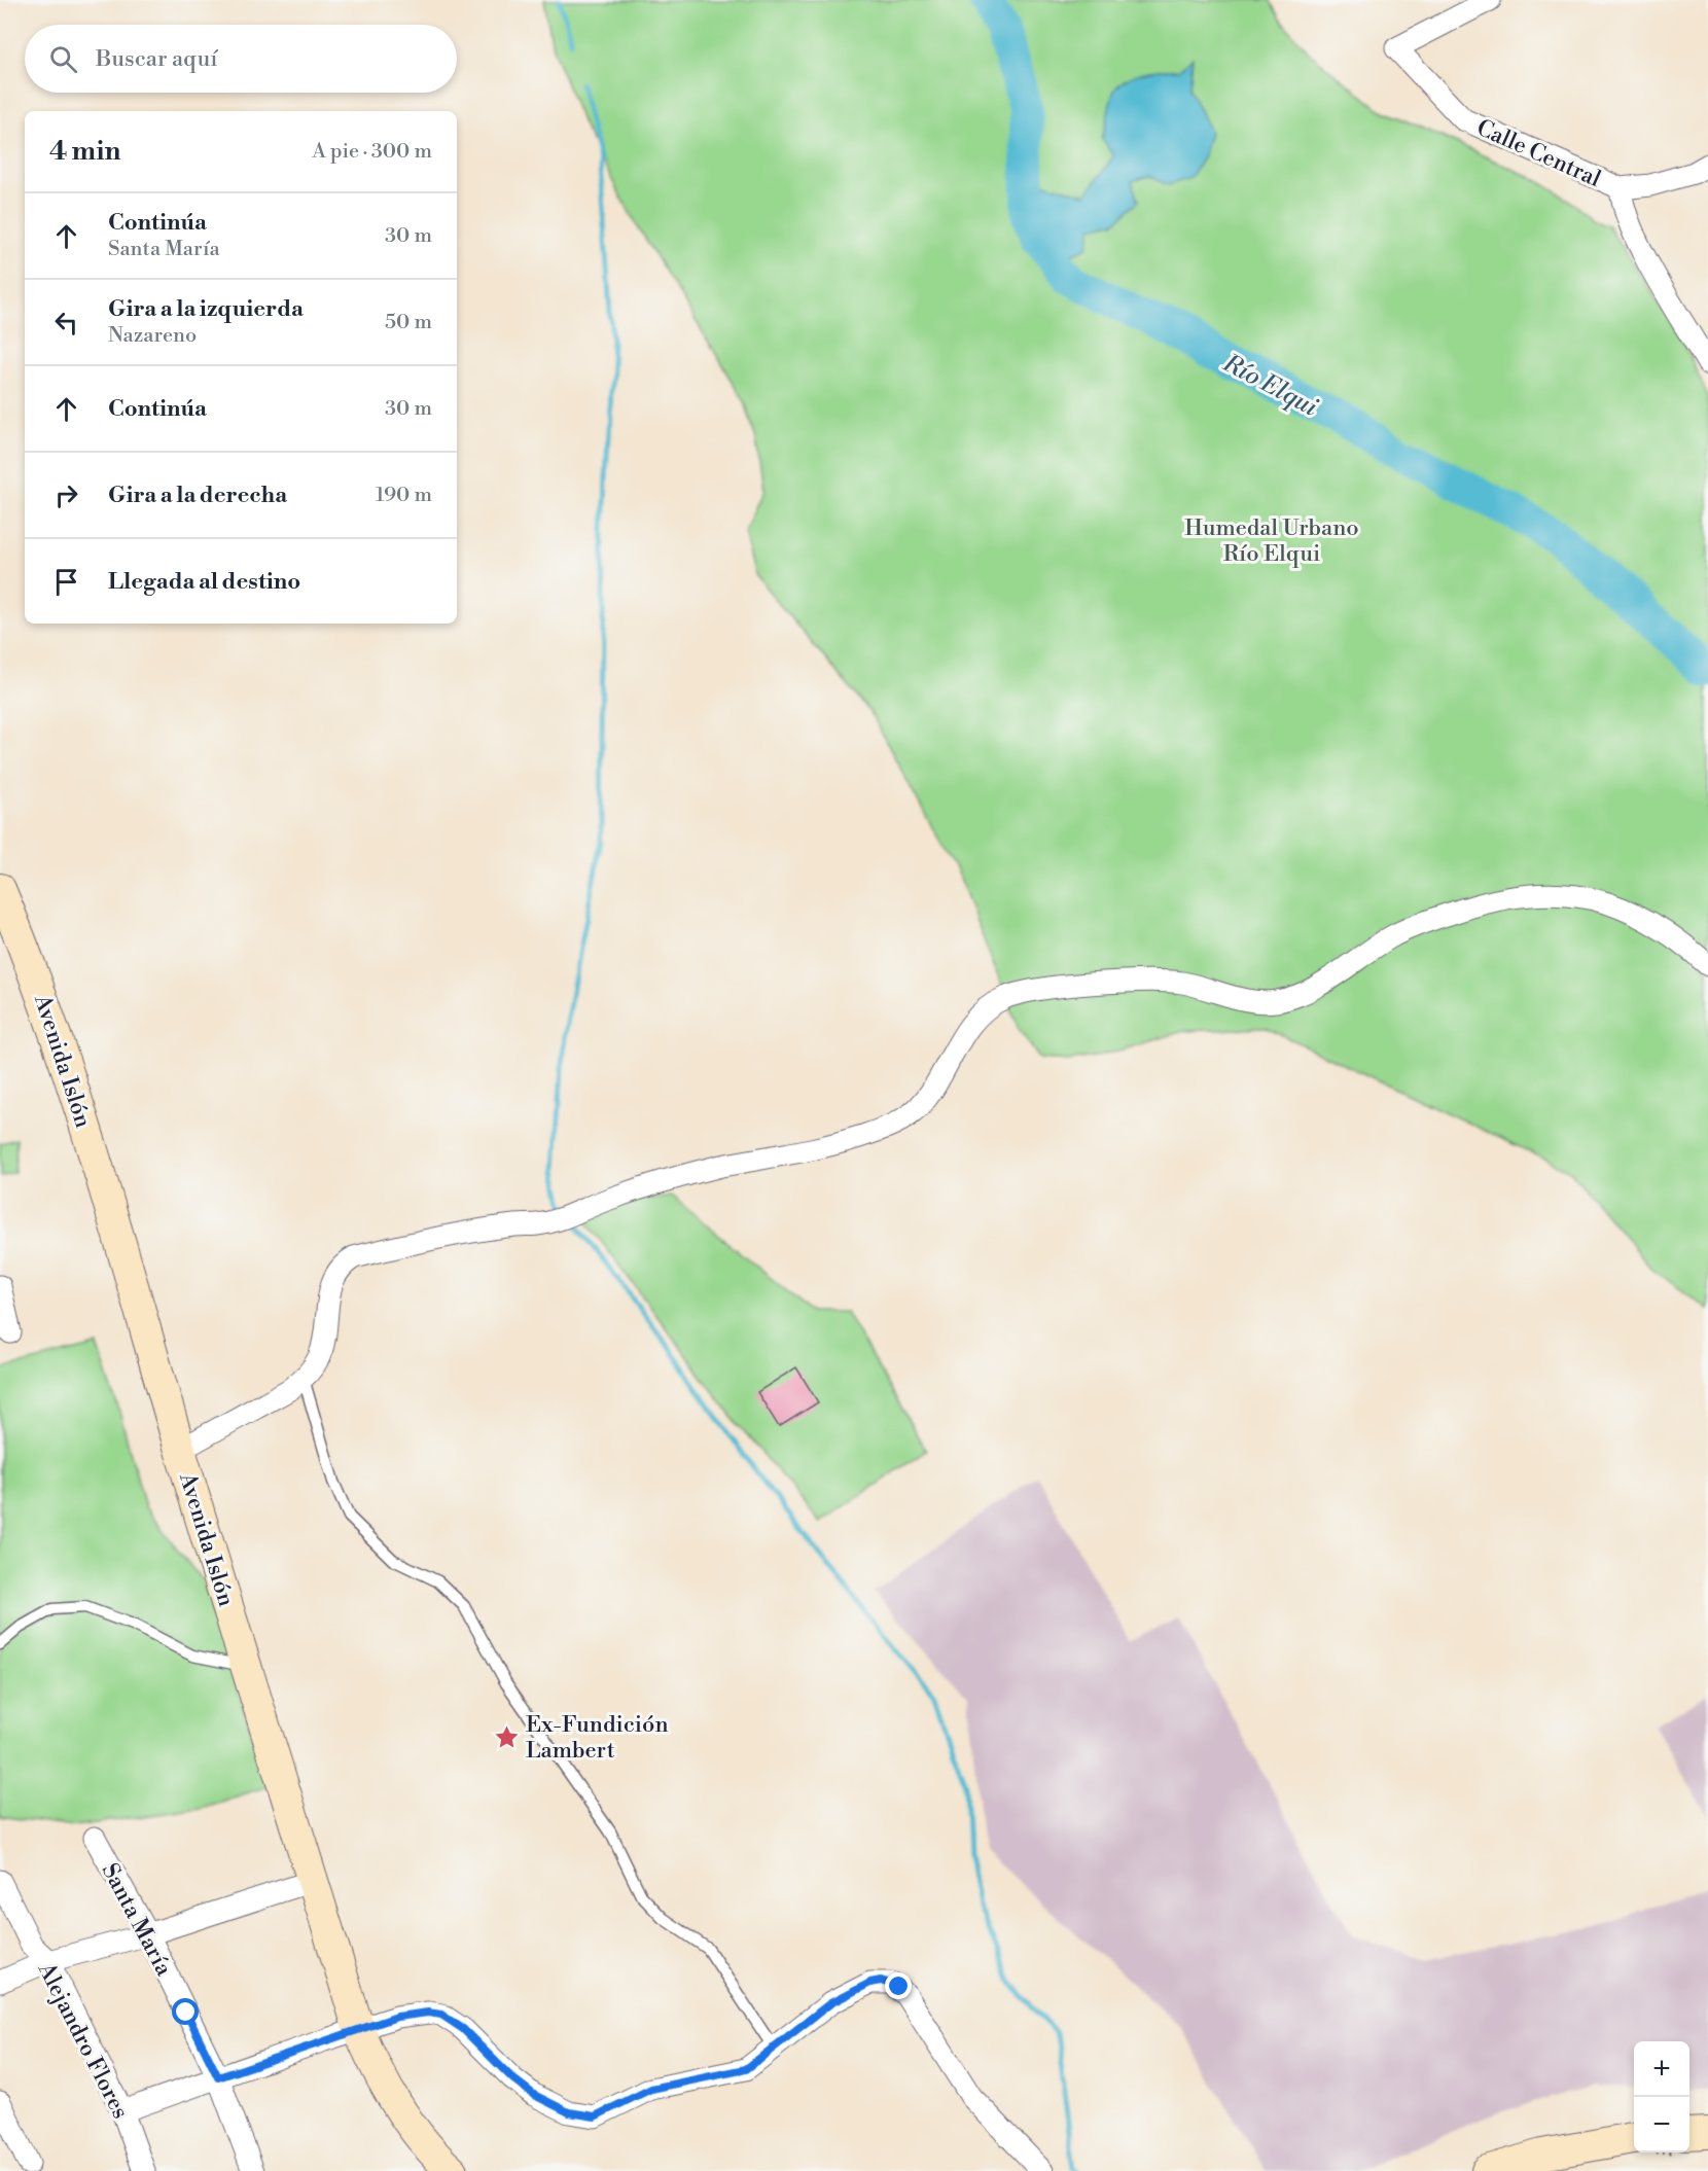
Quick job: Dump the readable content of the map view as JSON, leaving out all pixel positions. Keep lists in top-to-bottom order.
{
  "streets": {
    "main road": ["Avenida Islón"],
    "street": ["Calle Central", "Santa María", "Alejandro Flores"]
  },
  "water": ["Río Elqui"],
  "parks": ["Humedal Urbano Río Elqui"],
  "places": {
    "place": ["Ex-Fundición Lambert"]
  },
  "page": {
    "search": "Buscar aquí",
    "heading": ["4 min", "A pie · 300 m"],
    "list": [
      ["Continúa", "Santa María", "30 m"],
      ["Gira a la izquierda", "Nazareno", "50 m"],
      ["Continúa", "30 m"],
      ["Gira a la derecha", "190 m"],
      "Llegada al destino"
    ],
    "map_buttons": ["+", "−"]
  }
}
